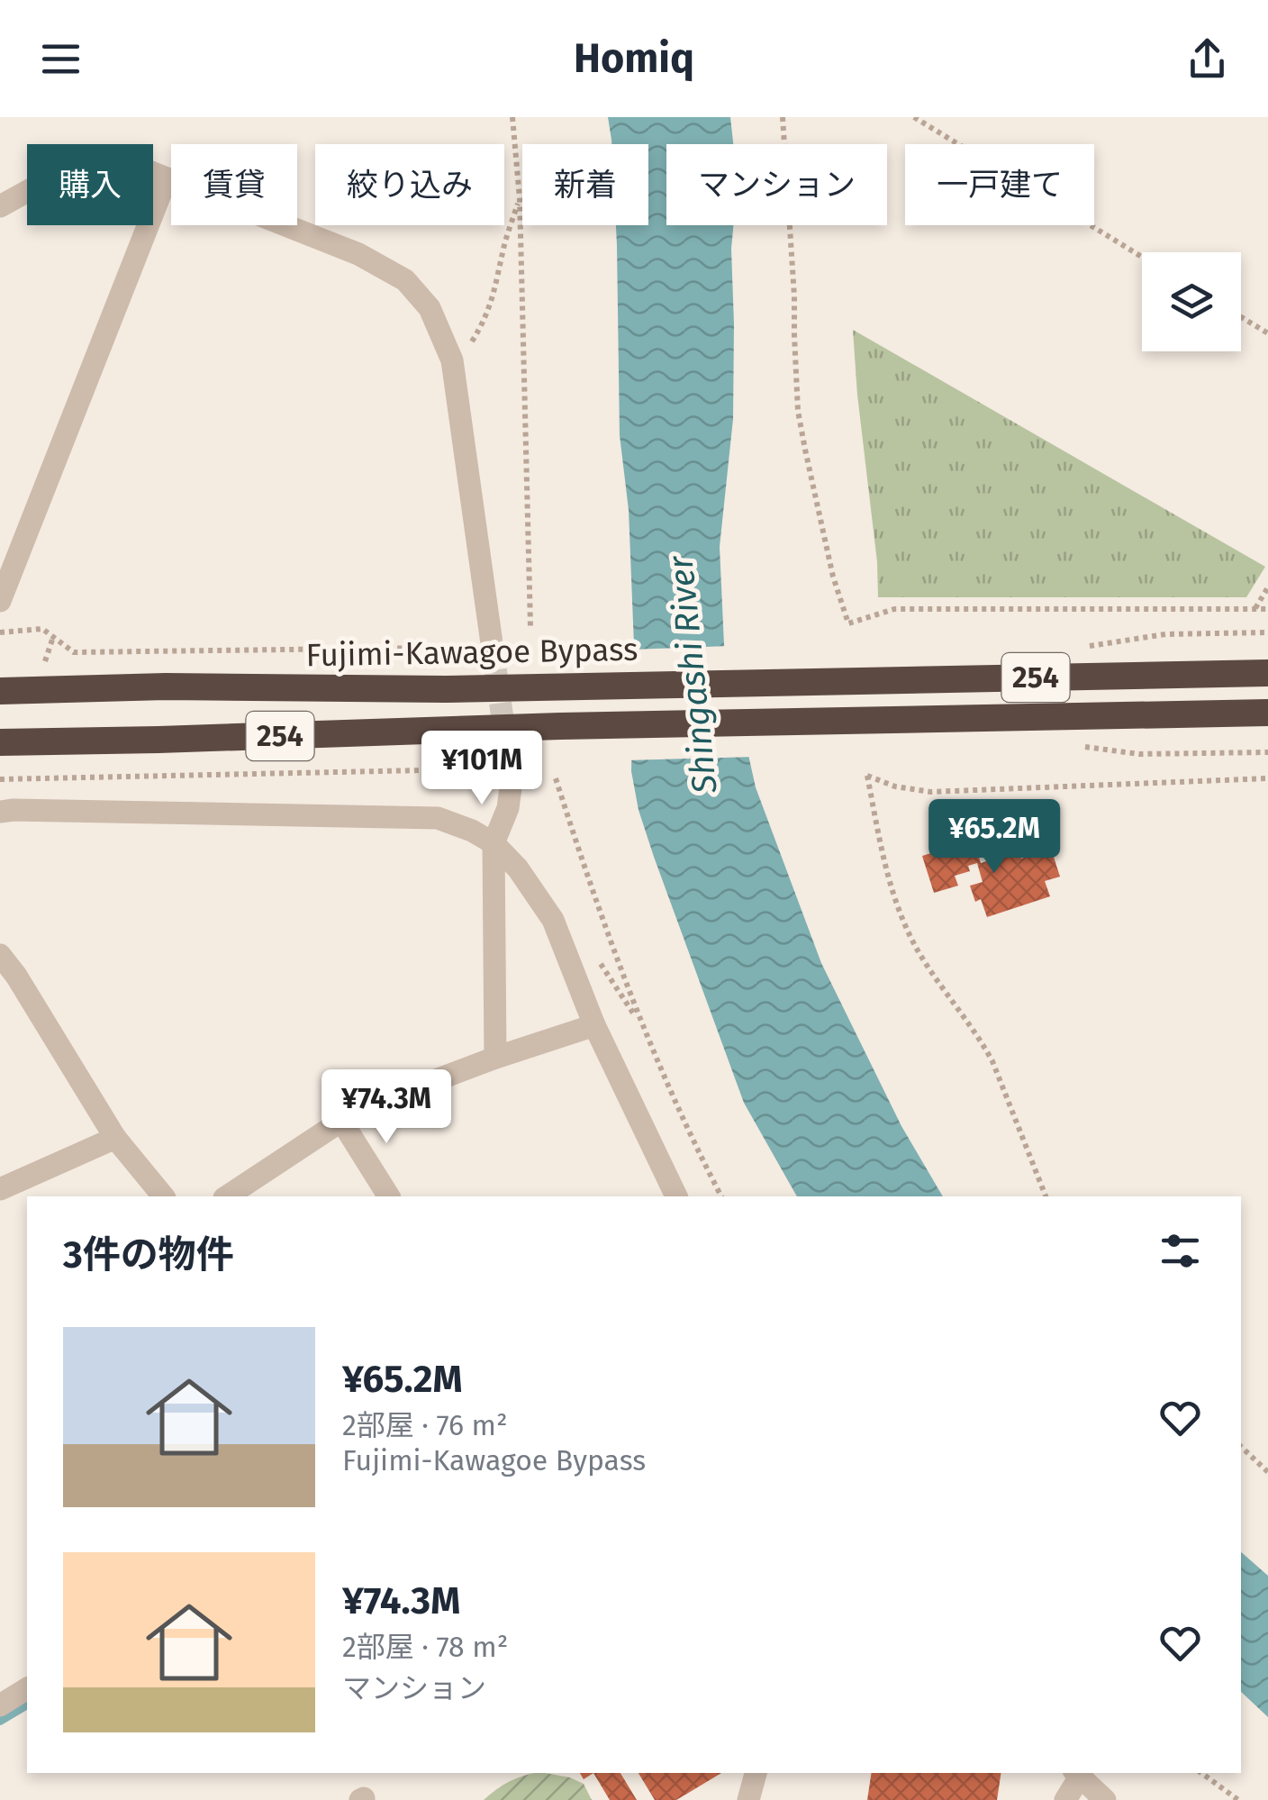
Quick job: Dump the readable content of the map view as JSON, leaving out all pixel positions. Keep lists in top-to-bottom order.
{
  "streets": {
    "highway": ["Fujimi-Kawagoe Bypass", "254"]
  },
  "water": ["Shingashi River"],
  "page": {
    "header": "Homiq",
    "chip": [
      "購入",
      "賃貸",
      "絞り込み",
      "新着",
      "マンション",
      "一戸建て"
    ],
    "price": ["¥101M", "¥65.2M", "¥74.3M"],
    "heading": "3件の物件",
    "list": [
      {
        "name": "¥65.2M",
        "note": "2部屋 · 76 m² · Fujimi-Kawagoe Bypass"
      },
      {
        "name": "¥74.3M",
        "note": "2部屋 · 78 m² · マンション"
      }
    ]
  }
}
